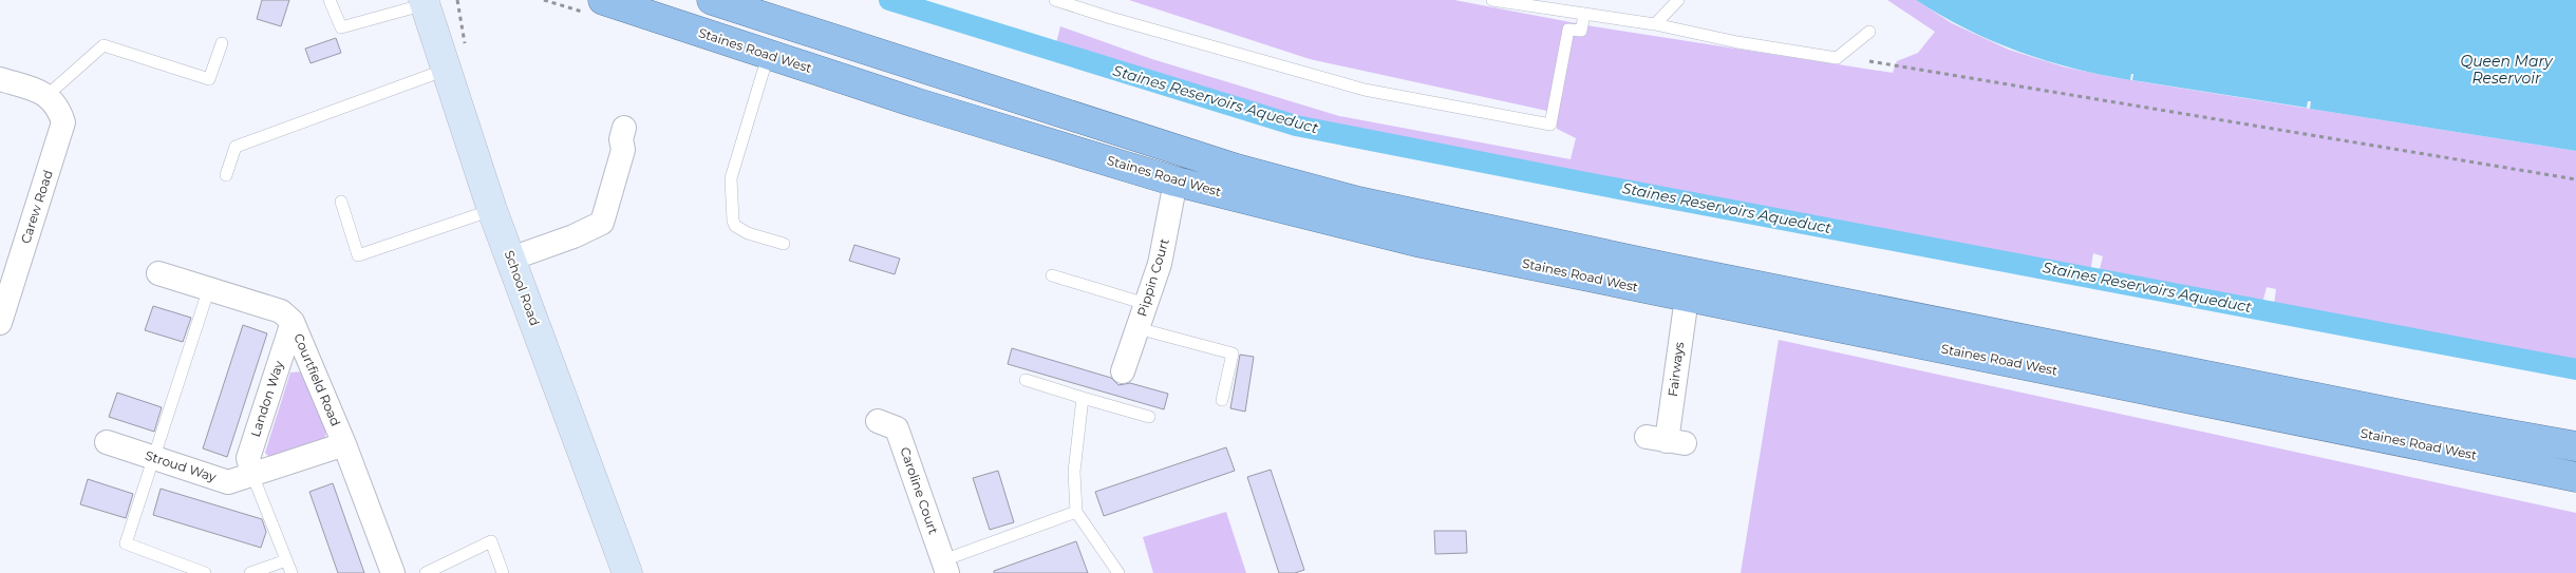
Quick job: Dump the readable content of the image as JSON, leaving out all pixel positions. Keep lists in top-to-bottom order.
{
  "streets": {
    "highway": ["Staines Road West"],
    "main road": ["School Road"],
    "street": [
      "Carew Road",
      "Pippin Court",
      "Fairways",
      "Courtfield Road",
      "Landon Way",
      "Stroud Way",
      "Caroline Court"
    ]
  },
  "crossings": [
    ["Staines Road West", "Pippin Court"],
    ["Staines Road West", "Fairways"],
    ["Courtfield Road", "Landon Way"],
    ["Courtfield Road", "Stroud Way"],
    ["Landon Way", "Stroud Way"]
  ],
  "water": ["Queen Mary Reservoir", "Staines Reservoirs Aqueduct"]
}
